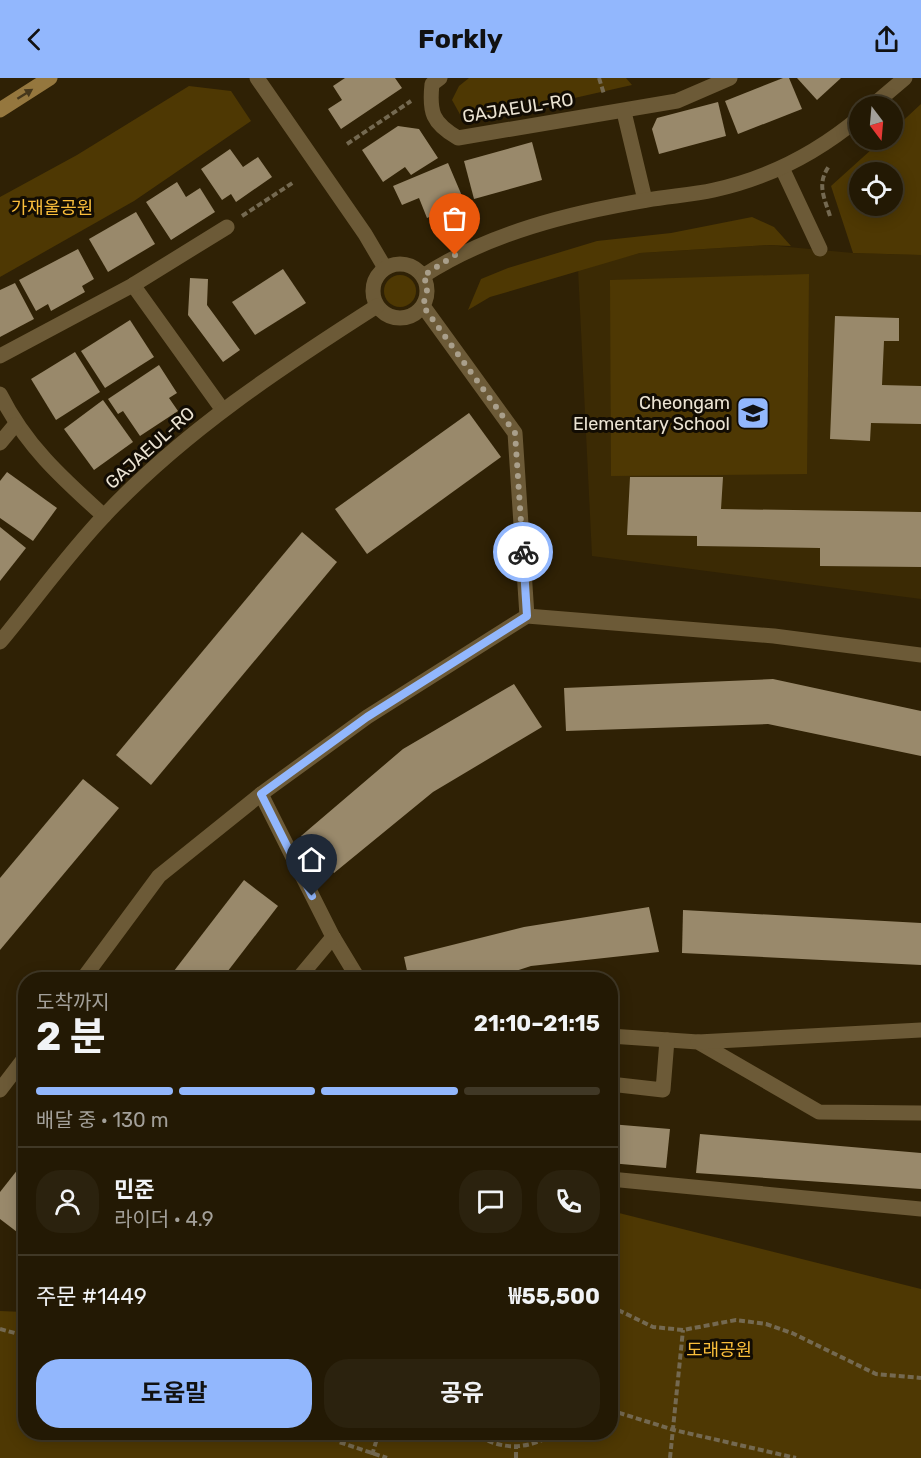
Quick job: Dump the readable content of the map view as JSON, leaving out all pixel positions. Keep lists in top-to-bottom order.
{
  "streets": {
    "street": ["GAJAEUL-RO"]
  },
  "parks": ["가재울공원", "도래공원"],
  "places": {
    "school or university": ["Cheongam Elementary School"]
  },
  "north": "bottom",
  "page": {
    "header": "Forkly",
    "heading": ["2 분", "도착까지", "21:10–21:15"],
    "panel": [
      "민준",
      "라이더 · 4.9",
      "주문 #1449",
      "₩55,500"
    ],
    "bar": "배달 중 · 130 m",
    "buttons": ["도움말", "공유"]
  }
}
